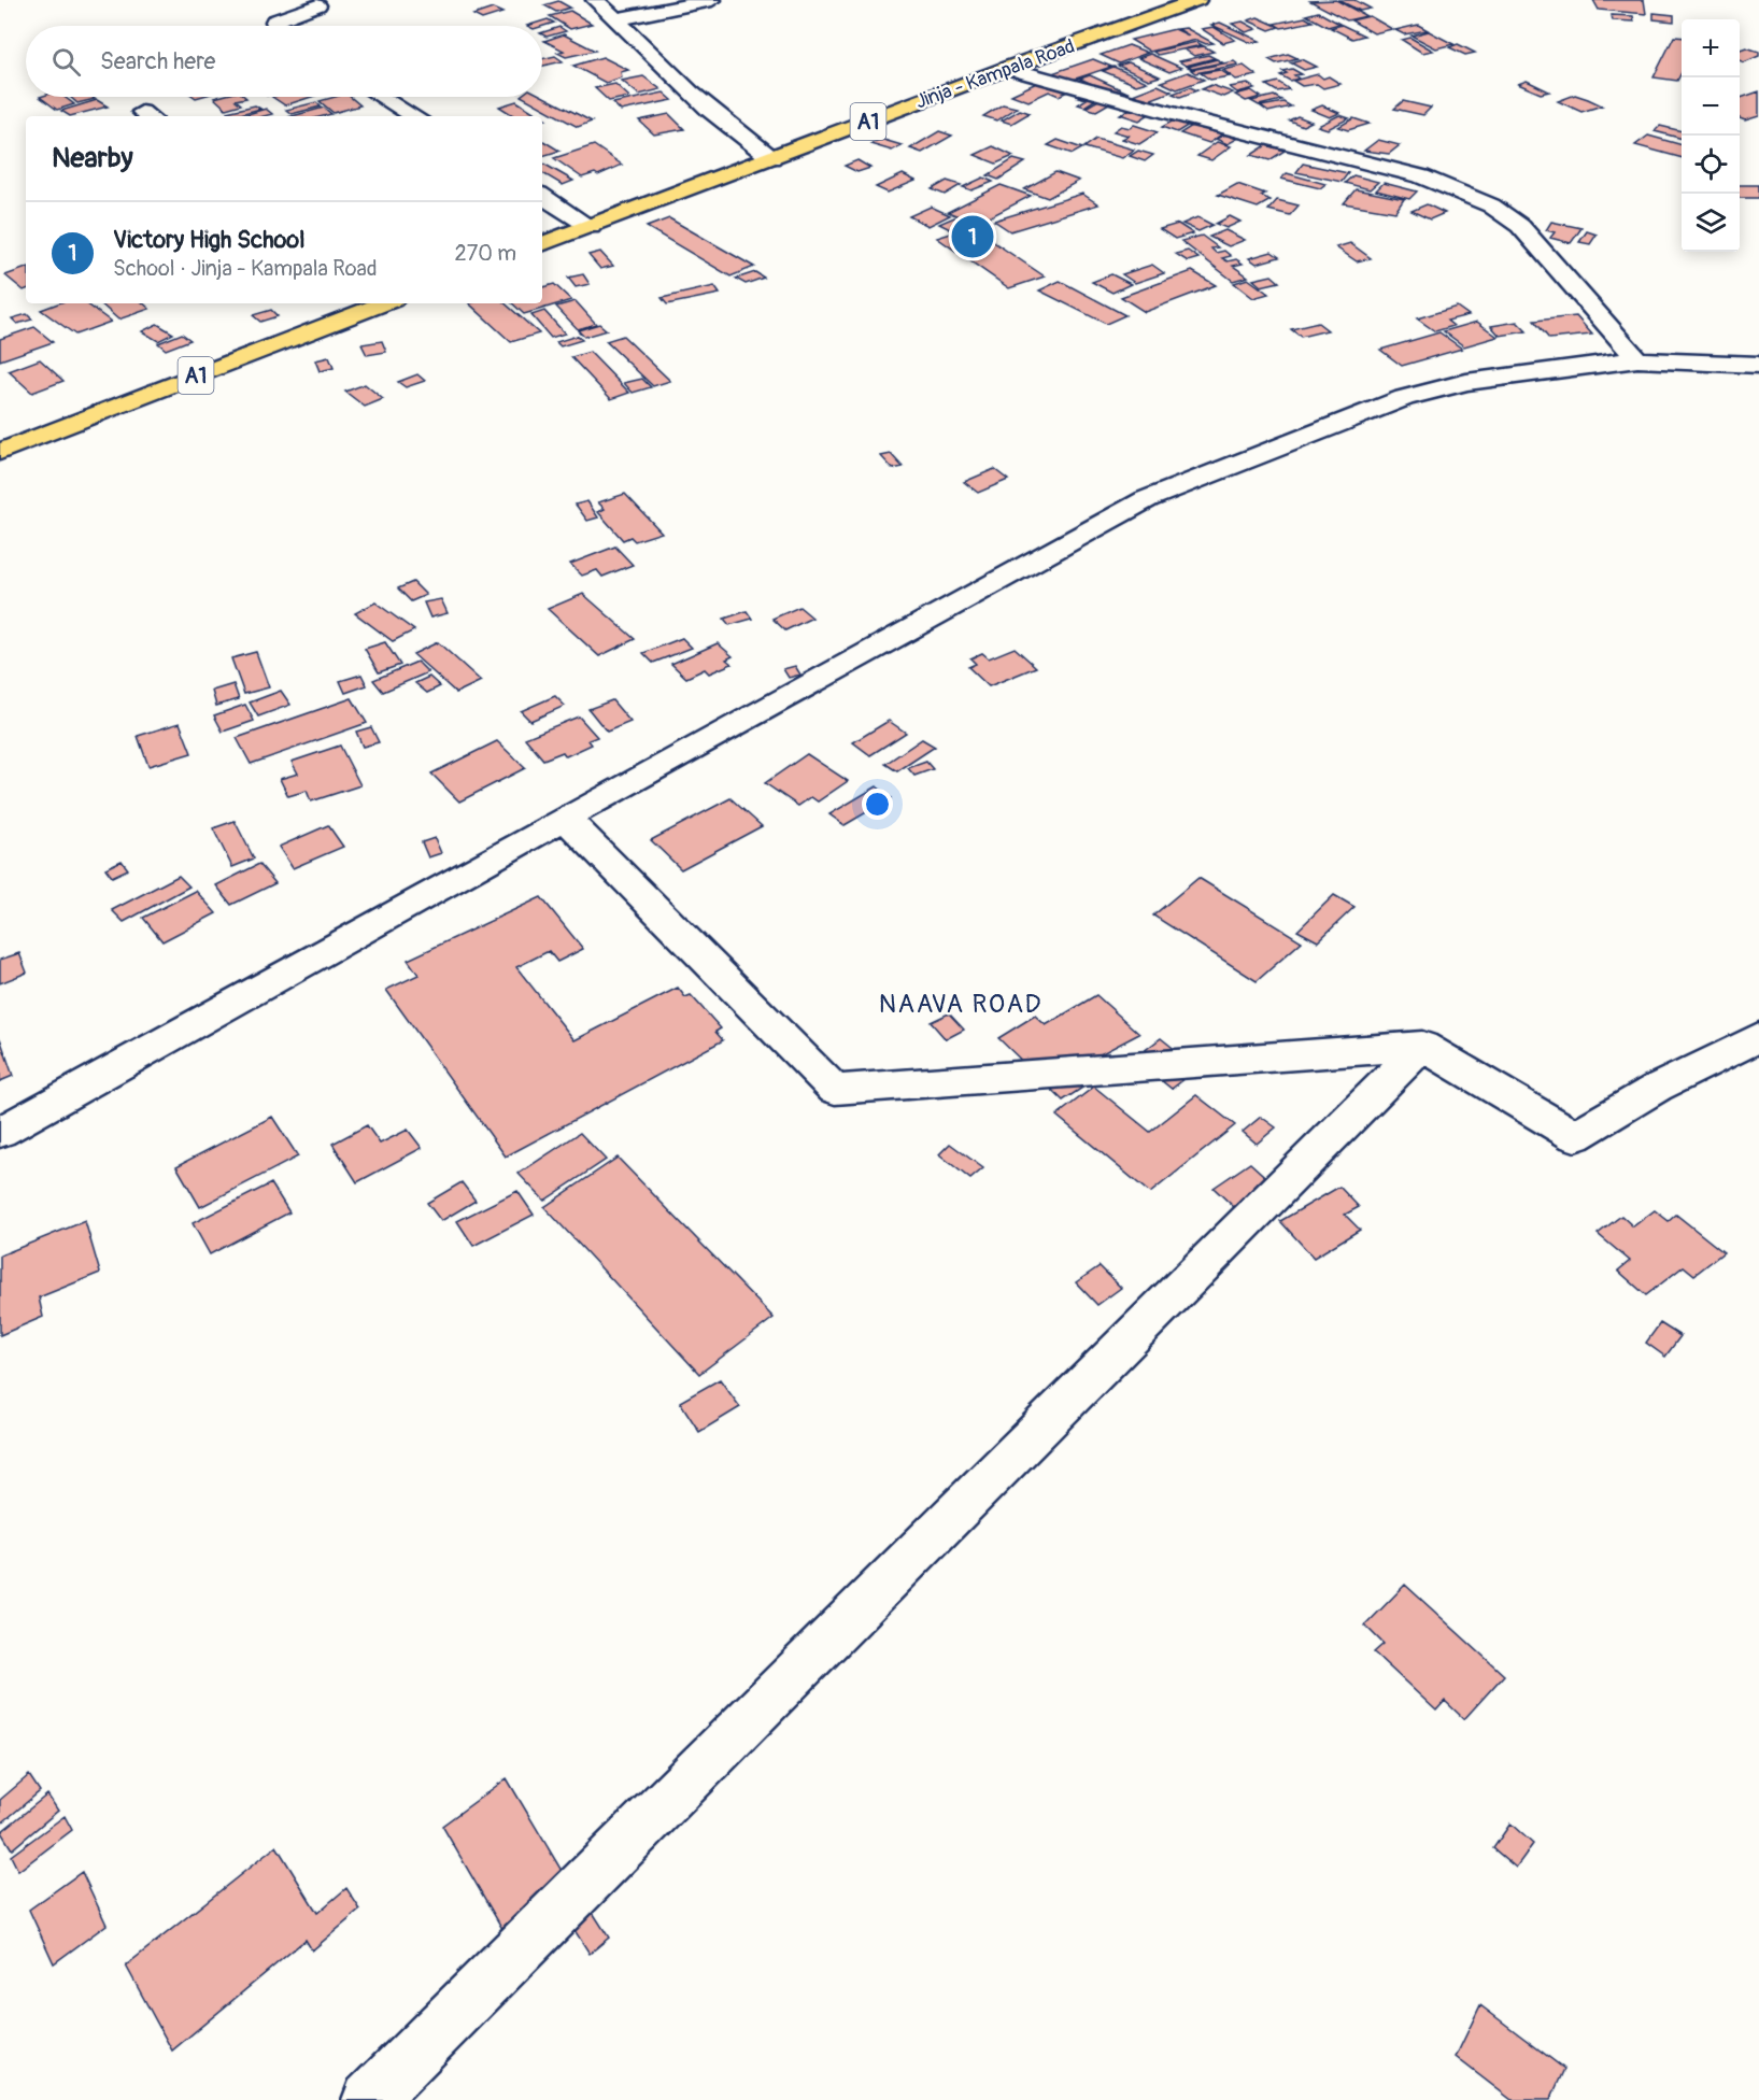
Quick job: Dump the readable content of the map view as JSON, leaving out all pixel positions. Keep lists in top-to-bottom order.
{
  "streets": {
    "highway": ["Jinja - Kampala Road", "A1"]
  },
  "districts": ["NAAVA ROAD"],
  "page": {
    "map_buttons": ["+", "−"],
    "search": "Search here",
    "heading": "Nearby",
    "list": [
      {
        "mark": "1",
        "name": "Victory High School",
        "note": "School · Jinja - Kampala Road",
        "value": "270 m"
      }
    ],
    "pins": "1"
  }
}
